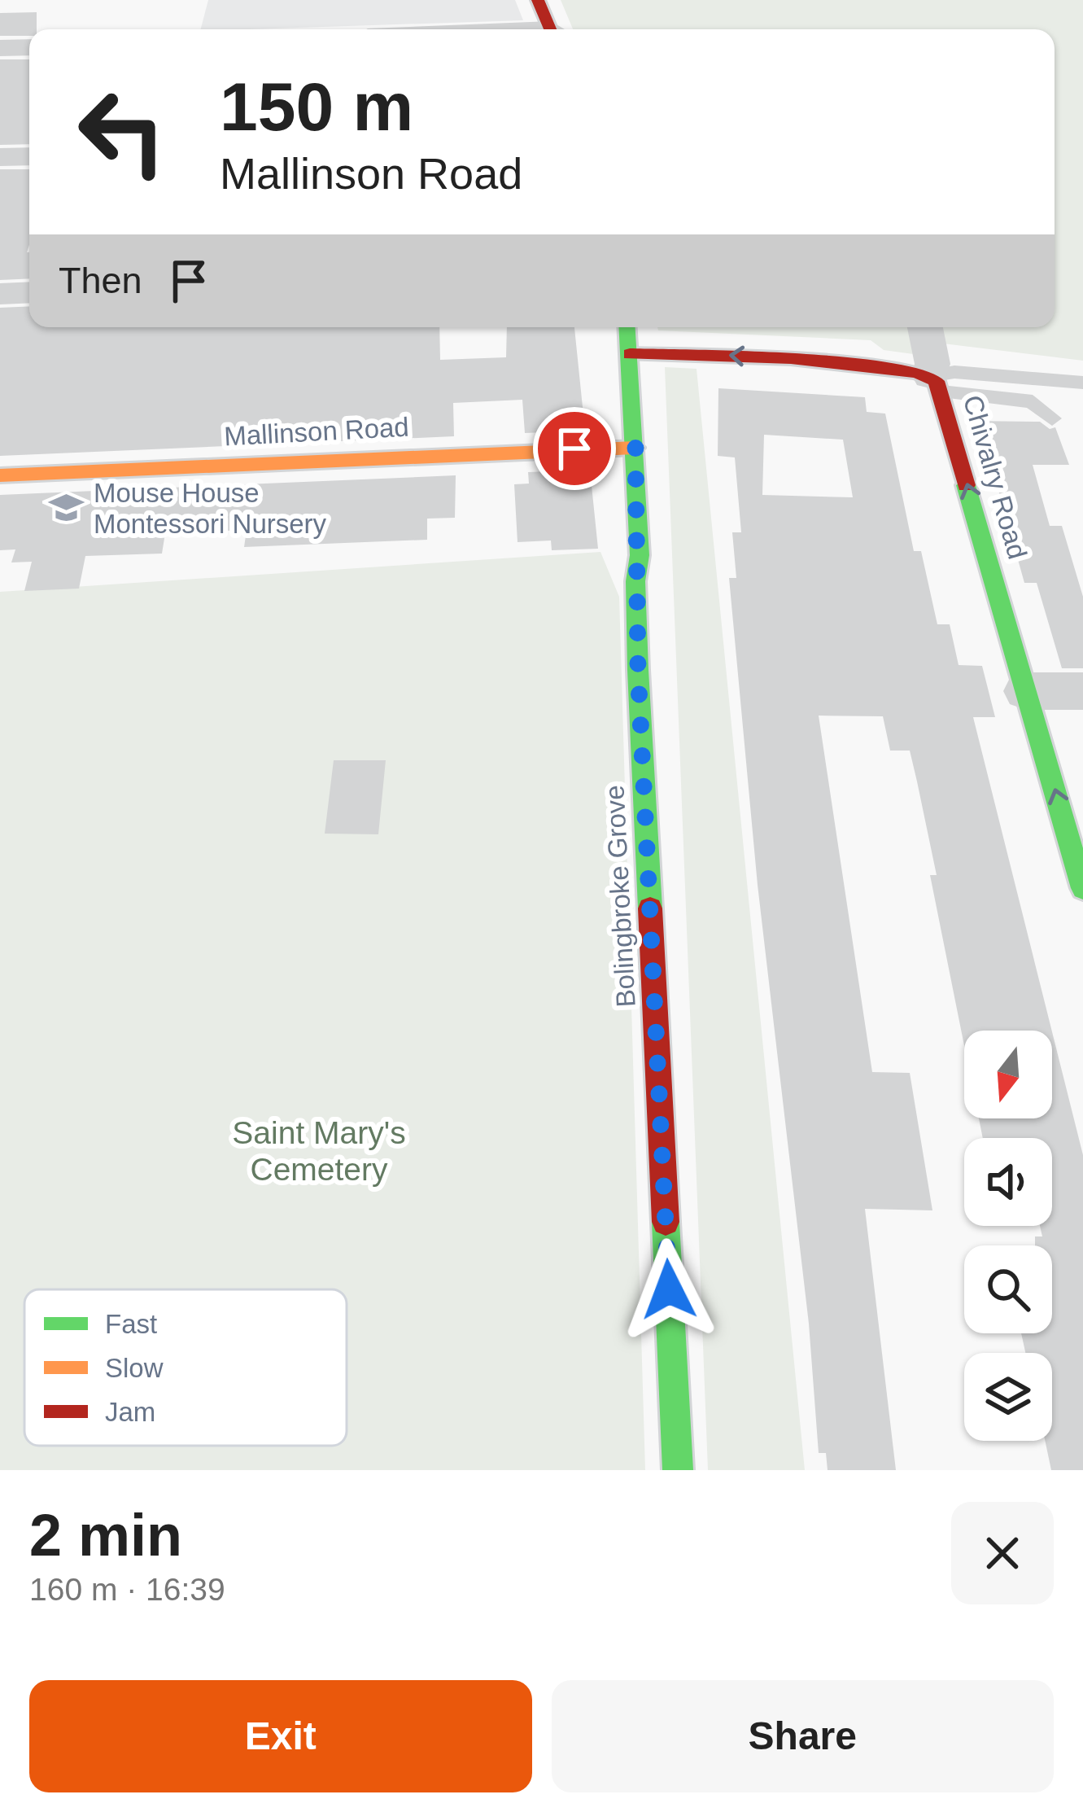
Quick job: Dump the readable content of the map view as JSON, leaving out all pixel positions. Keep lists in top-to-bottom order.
{
  "streets": {
    "street": ["Mallinson Road", "Chivalry Road", "Bolingbroke Grove"]
  },
  "crossings": [
    ["Mallinson Road", "Bolingbroke Grove"],
    ["Chivalry Road", "Bolingbroke Grove"]
  ],
  "one_way": ["Chivalry Road"],
  "parks": ["Saint Mary's Cemetery"],
  "places": {
    "school or university": ["Mouse House Montessori Nursery"]
  },
  "legend": ["Fast", "Slow", "Jam"],
  "north": "bottom",
  "page": {
    "turn": ["150 m", "Mallinson Road"],
    "then": "Then",
    "heading": ["2 min", "160 m · 16:39"],
    "buttons": ["Exit", "Share"]
  }
}
